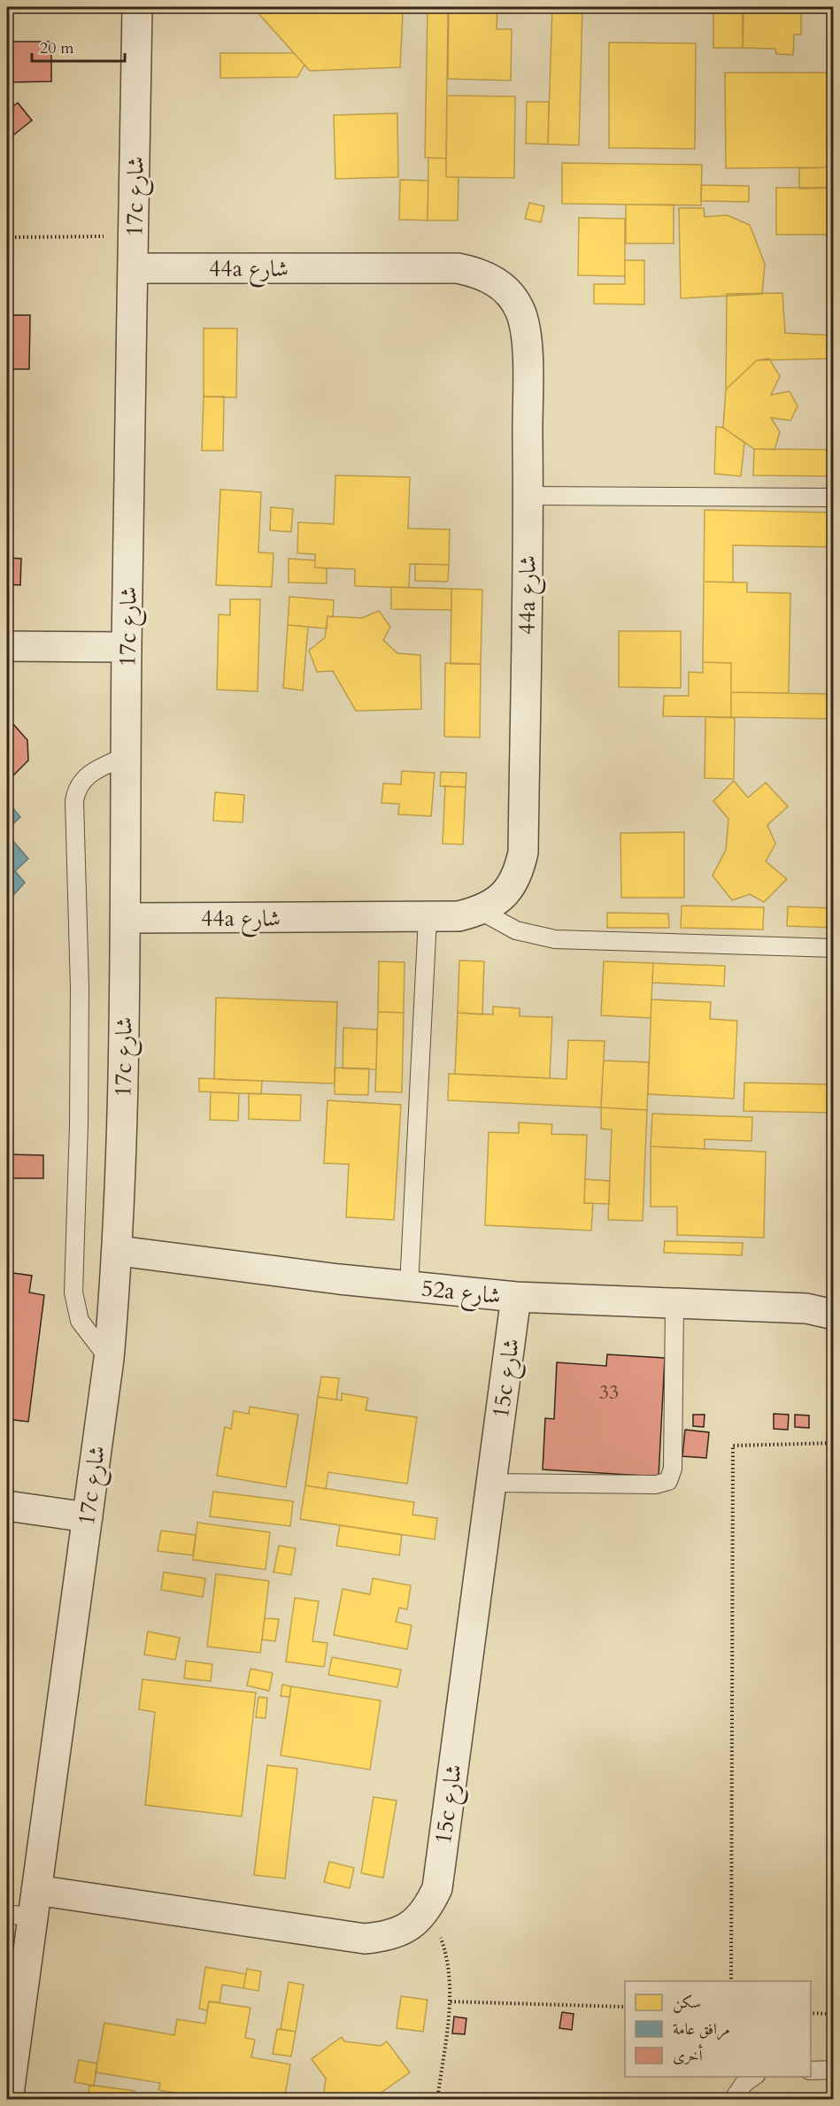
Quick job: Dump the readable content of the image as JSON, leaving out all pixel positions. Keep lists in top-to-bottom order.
{
  "streets": {
    "street": [
      "17c شارع",
      "44a شارع",
      "52a شارع",
      "15c شارع"
    ]
  },
  "crossings": [
    ["17c شارع", "44a شارع"],
    ["17c شارع", "52a شارع"],
    ["17c شارع", "15c شارع"],
    ["52a شارع", "15c شارع"]
  ],
  "house_numbers": ["33"],
  "legend": ["سكن", "مرافق عامة", "أخرى"],
  "scale_bar": "20 m"
}
